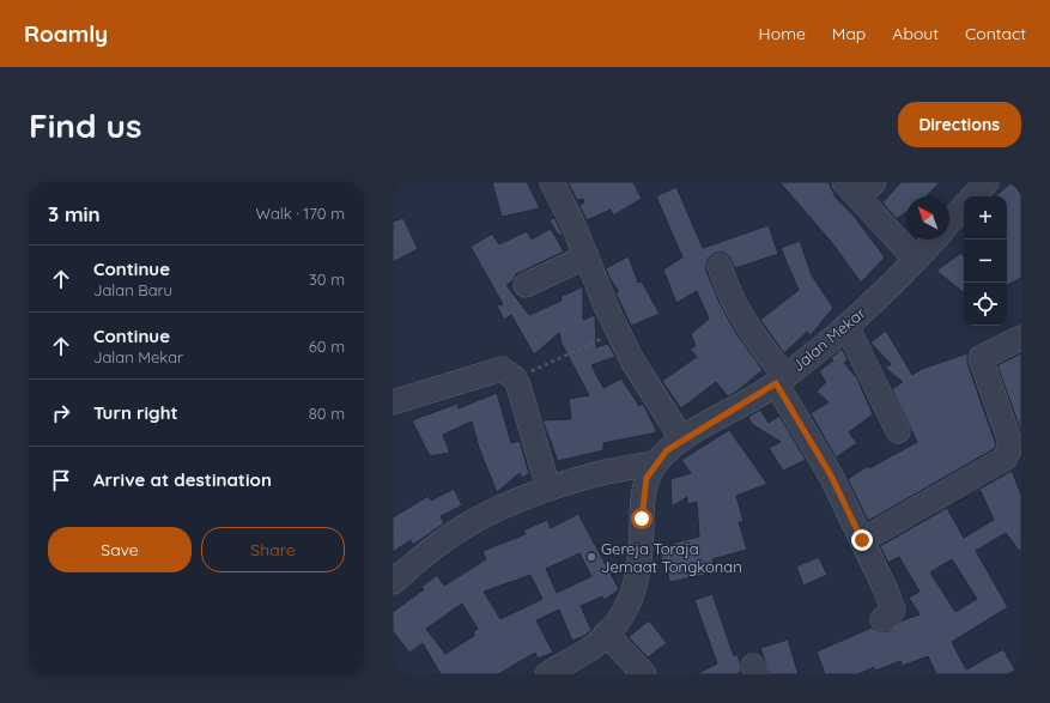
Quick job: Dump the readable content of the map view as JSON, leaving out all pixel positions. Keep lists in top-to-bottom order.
{
  "streets": {
    "street": ["Jalan Mekar"]
  },
  "places": ["Gereja Toraja Jemaat Tongkonan"],
  "north": "top left",
  "page": {
    "header": "Roamly",
    "nav": [
      "Home",
      "Map",
      "About",
      "Contact"
    ],
    "buttons": [
      "Directions",
      ["Save", "Share"]
    ],
    "title": "Find us",
    "heading": ["3 min", "Walk · 170 m"],
    "map_buttons": ["+", "−"],
    "list": [
      ["Continue", "Jalan Baru", "30 m"],
      ["Continue", "Jalan Mekar", "60 m"],
      ["Turn right", "80 m"],
      "Arrive at destination"
    ]
  }
}
